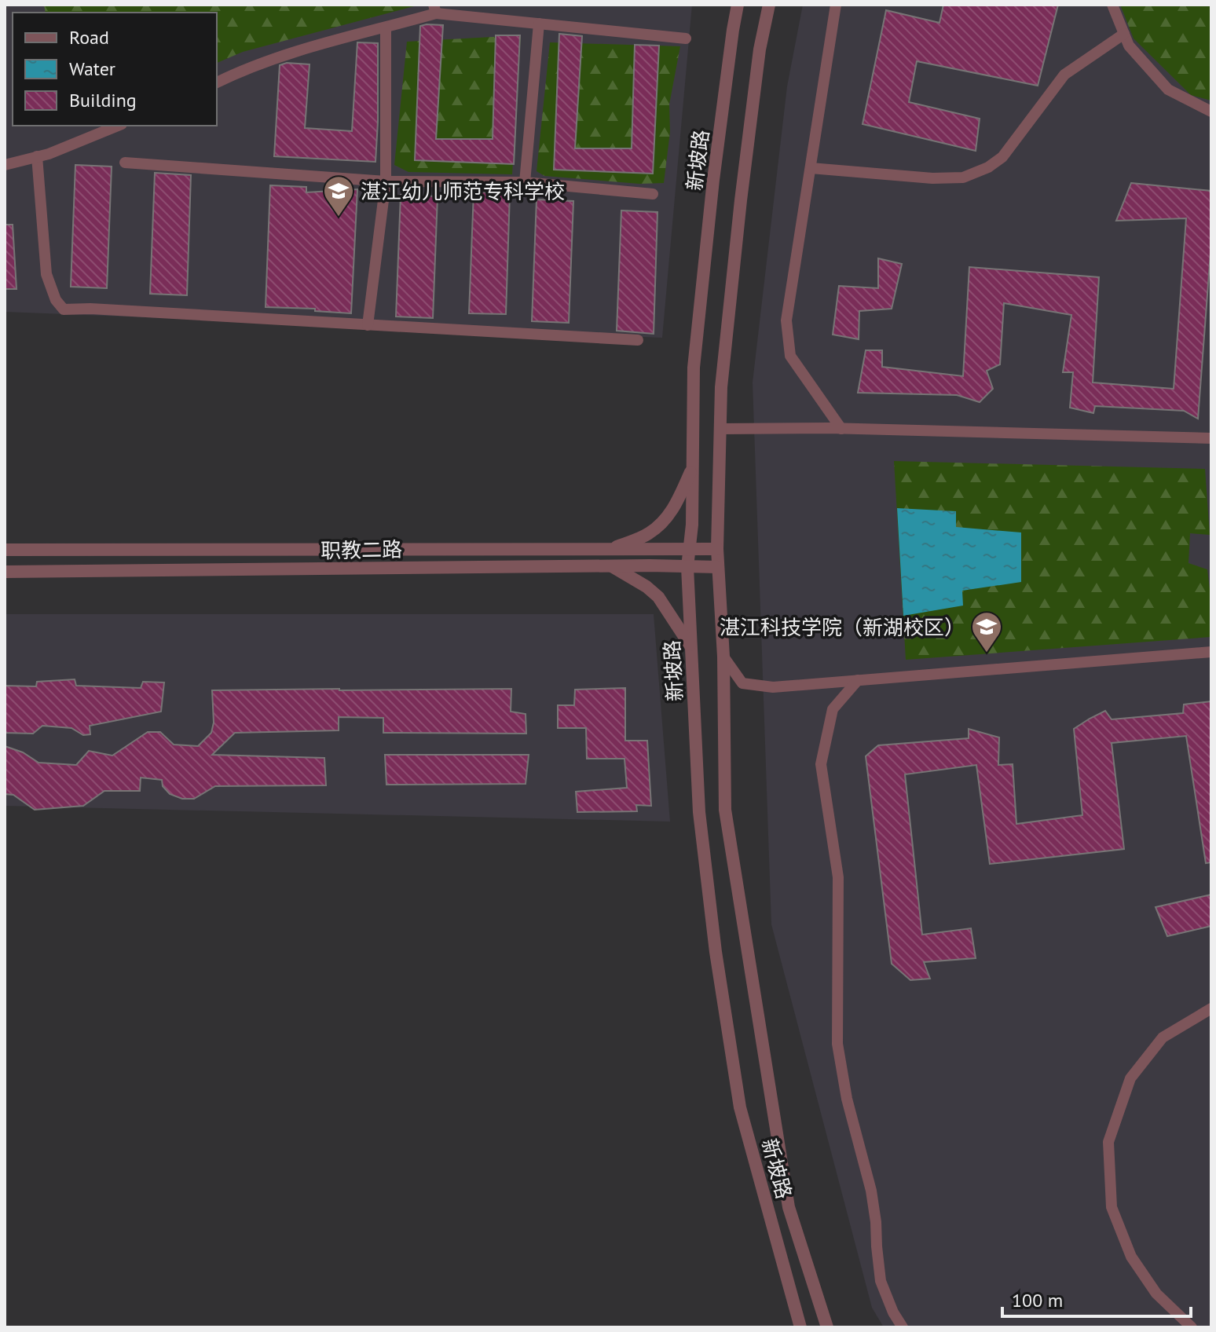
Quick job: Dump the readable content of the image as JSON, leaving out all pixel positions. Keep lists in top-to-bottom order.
{
  "streets": {
    "street": ["新坡路", "职教二路"]
  },
  "crossings": [
    ["新坡路", "职教二路"]
  ],
  "places": {
    "school or university": ["湛江幼儿师范专科学校", "湛江科技学院（新湖校区）"]
  },
  "legend": ["Road", "Water", "Building"],
  "scale_bar": "100 m"
}
